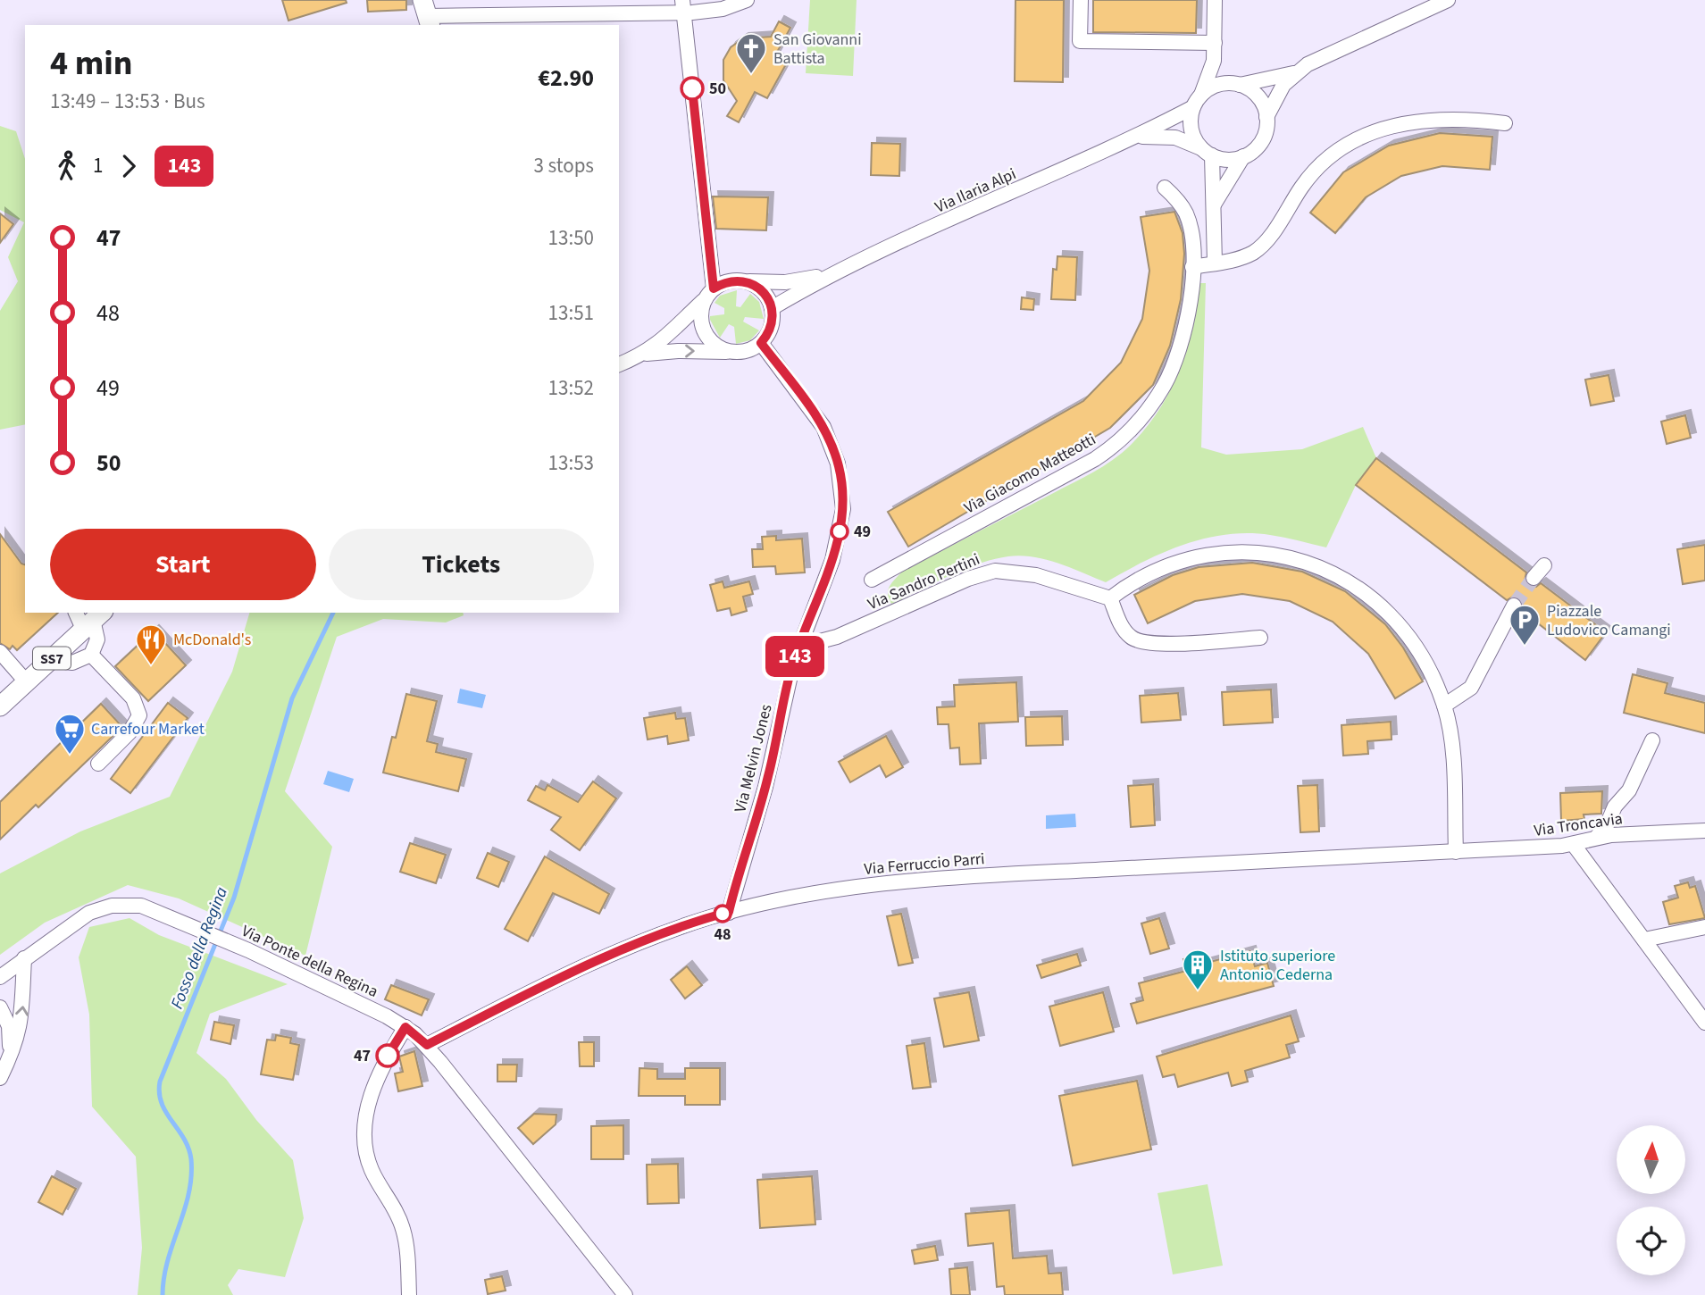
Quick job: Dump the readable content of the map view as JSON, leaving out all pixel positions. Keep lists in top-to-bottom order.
{
  "streets": {
    "main road": ["SS7"],
    "street": [
      "Via Ilaria Alpi",
      "Via Giacomo Matteotti",
      "Via Sandro Pertini",
      "Via Melvin Jones",
      "Via Troncavia",
      "Via Ferruccio Parri",
      "Via Ponte della Regina"
    ]
  },
  "crossings": [
    ["Via Ilaria Alpi", "Via Melvin Jones"],
    ["Via Sandro Pertini", "Via Melvin Jones"],
    ["Via Melvin Jones", "Via Ferruccio Parri"],
    ["Via Troncavia", "Via Ferruccio Parri"],
    ["Via Ferruccio Parri", "Via Ponte della Regina"]
  ],
  "water": ["Fosso della Regina"],
  "places": {
    "church": ["San Giovanni Battista"],
    "other": [
      "50",
      "49",
      "48",
      "47"
    ],
    "parking": ["Piazzale Ludovico Camangi"],
    "restaurant": ["McDonald's"],
    "supermarket": ["Carrefour Market"],
    "building": ["Istituto superiore Antonio Cederna"]
  },
  "lines": ["bus line 143"],
  "north": "top",
  "page": {
    "on_map": "143",
    "heading": ["4 min", "13:49 – 13:53 · Bus", "€2.90"],
    "legs": ["1", "143", "3 stops"],
    "list": [
      {
        "name": "47",
        "value": "13:50"
      },
      {
        "name": "48",
        "value": "13:51"
      },
      {
        "name": "49",
        "value": "13:52"
      },
      {
        "name": "50",
        "value": "13:53"
      }
    ],
    "buttons": ["Start", "Tickets"]
  }
}
